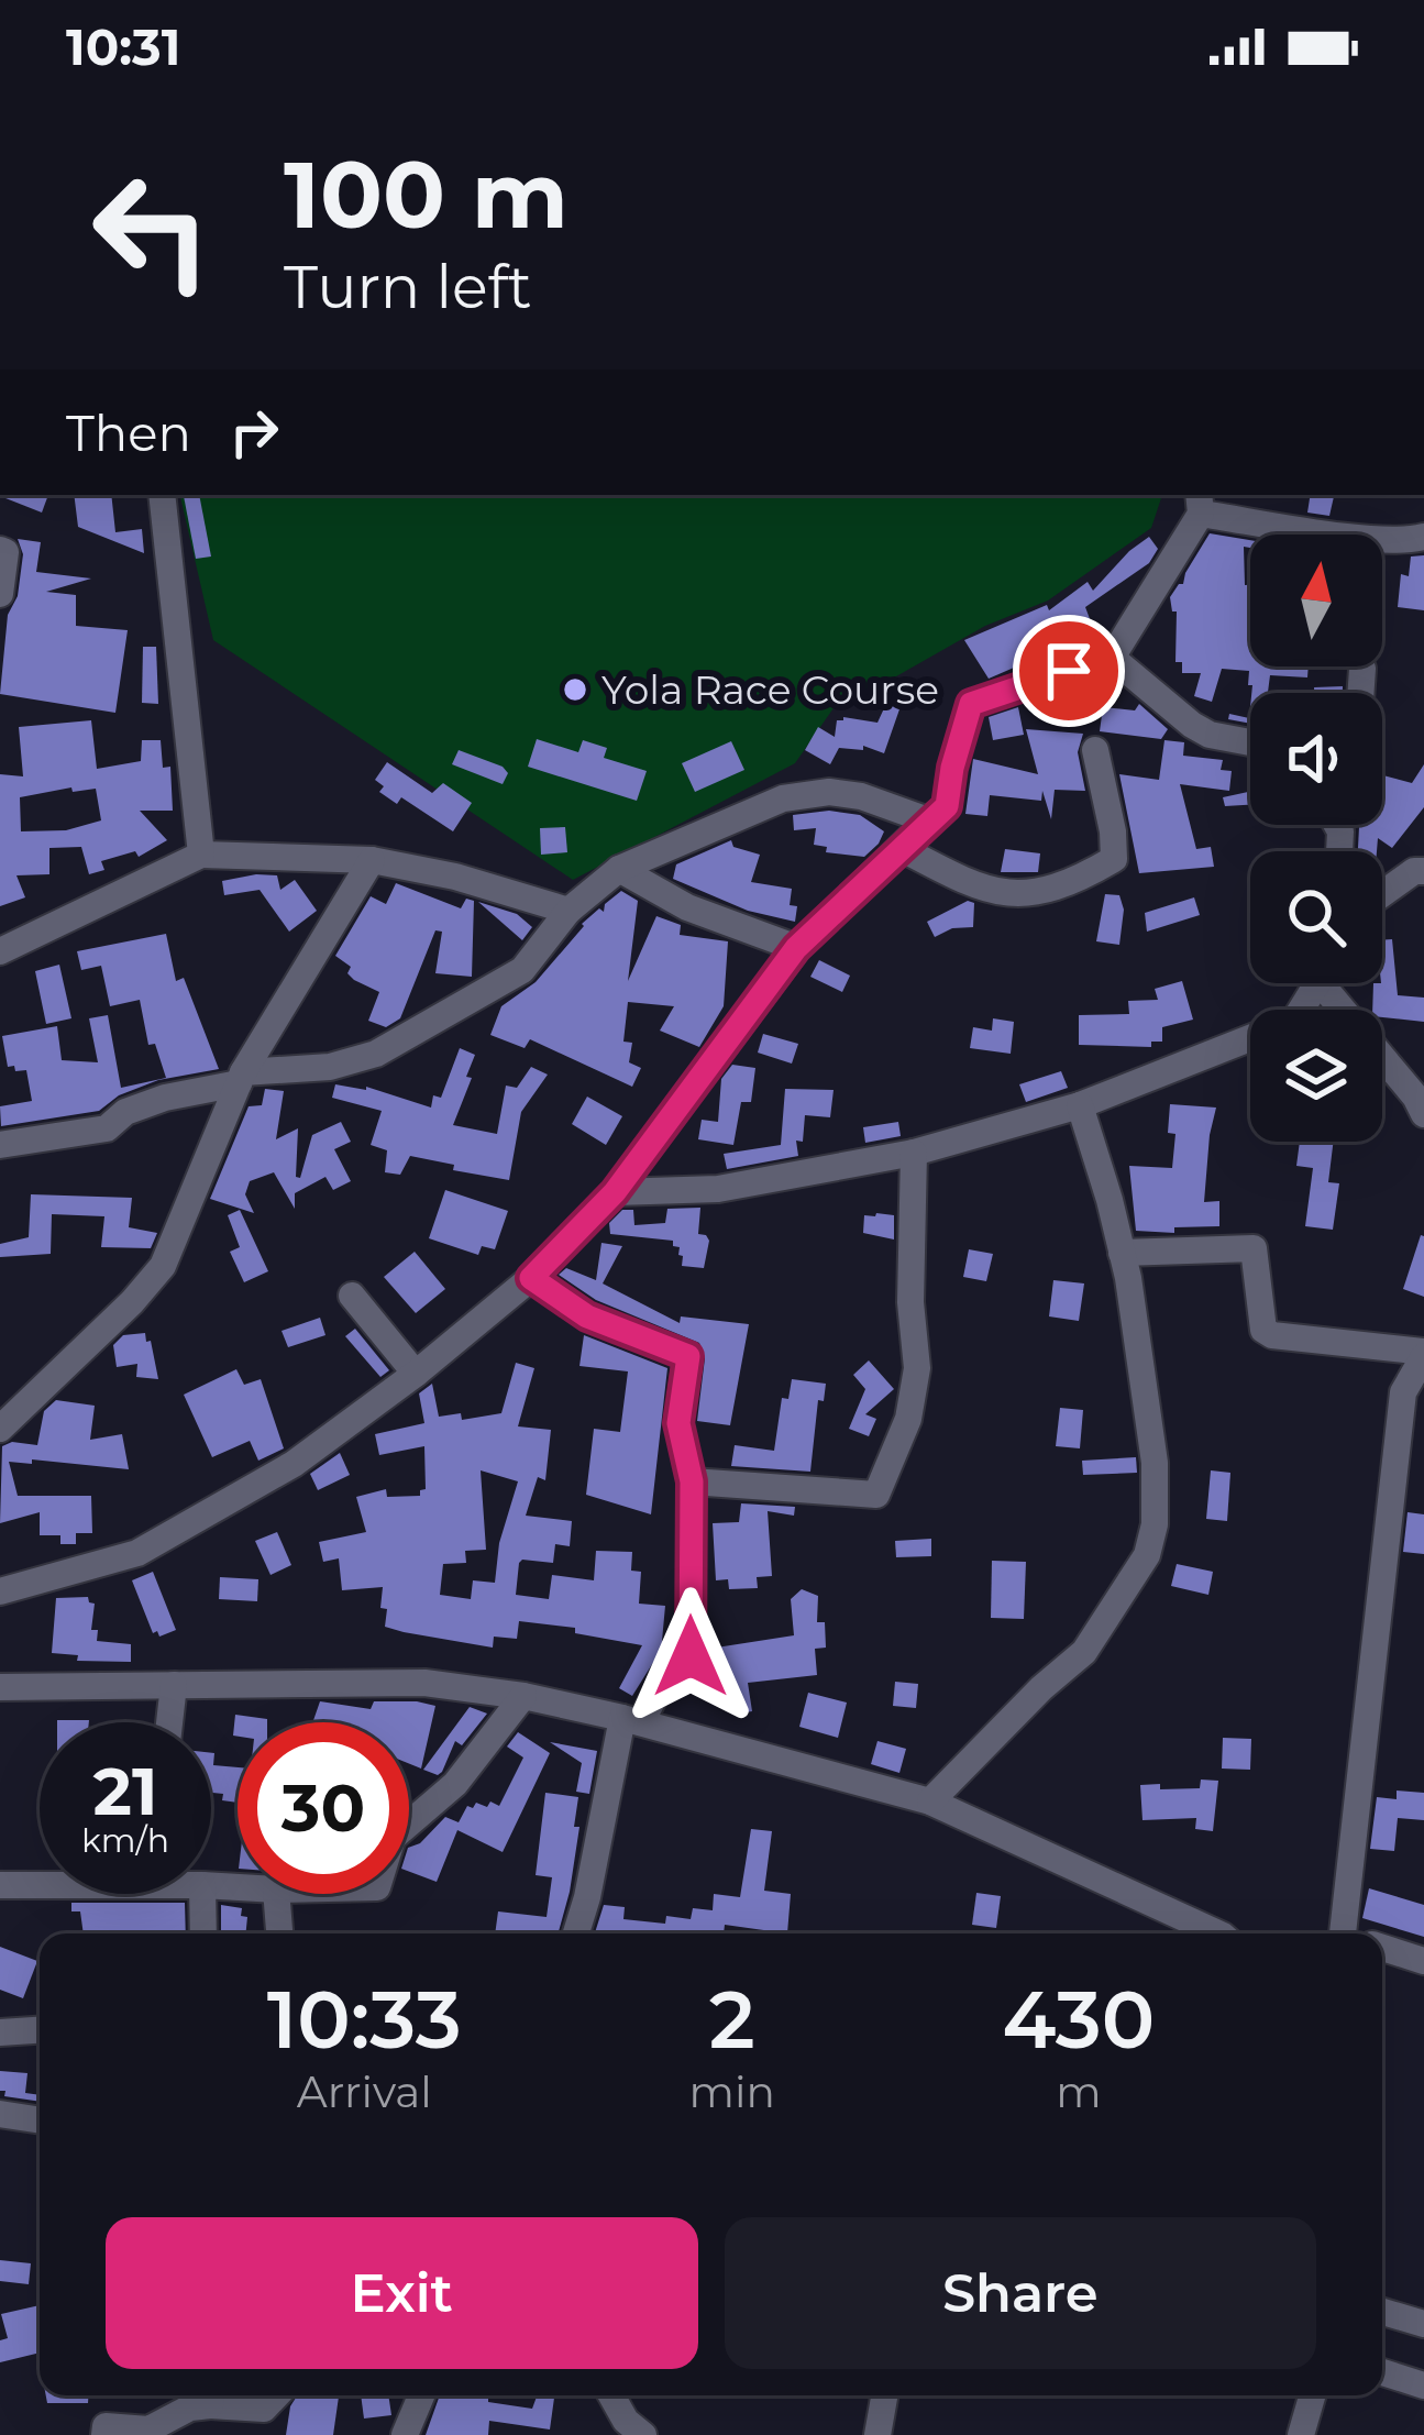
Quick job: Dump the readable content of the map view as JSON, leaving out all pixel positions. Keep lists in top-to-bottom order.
{
  "places": ["Yola Race Course"],
  "north": "top",
  "page": {
    "status": "10:31",
    "turn": ["100 m", "Turn left"],
    "then": "Then",
    "speed": "21 km/h",
    "limit": "30",
    "eta": [
      "10:33",
      "Arrival",
      "2",
      "min",
      "430",
      "m"
    ],
    "buttons": ["Exit", "Share"]
  }
}
